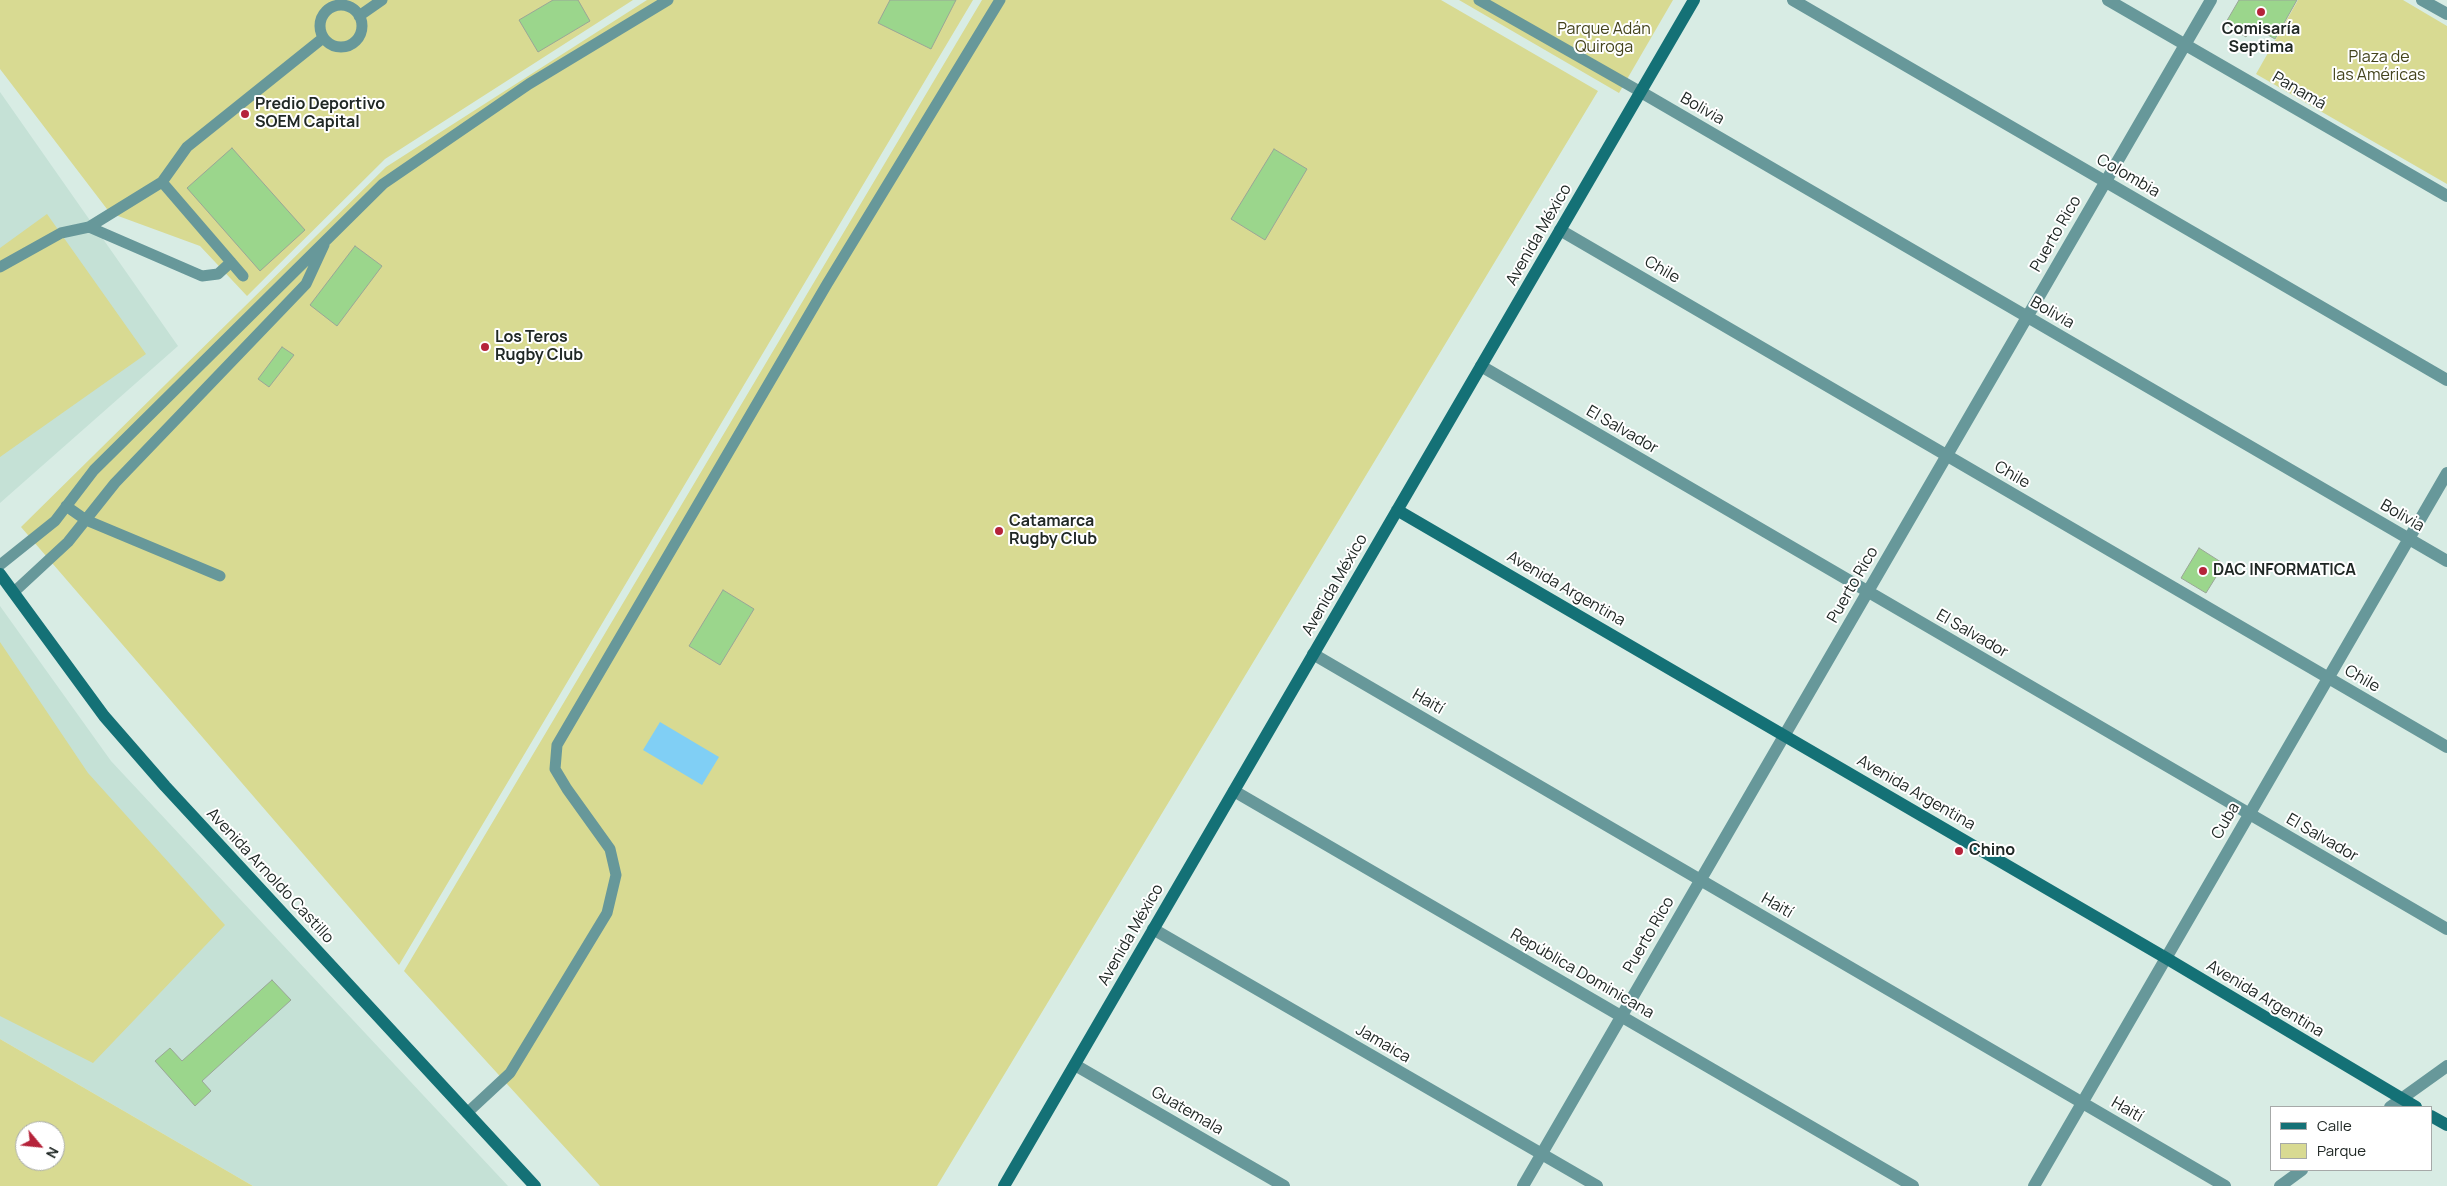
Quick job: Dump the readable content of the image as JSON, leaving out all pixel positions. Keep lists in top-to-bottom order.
{
  "streets": {
    "main road": ["Avenida México", "Avenida Argentina", "Avenida Arnoldo Castillo"],
    "street": [
      "Panamá",
      "Bolivia",
      "Colombia",
      "Puerto Rico",
      "Chile",
      "El Salvador",
      "Haití",
      "Cuba",
      "República Dominicana",
      "Jamaica",
      "Guatemala"
    ]
  },
  "crossings": [
    ["Panamá", "Puerto Rico"],
    ["Bolivia", "Puerto Rico"],
    ["Bolivia", "Avenida México"],
    ["Bolivia", "Cuba"],
    ["Colombia", "Puerto Rico"],
    ["Puerto Rico", "Chile"],
    ["Puerto Rico", "El Salvador"],
    ["Puerto Rico", "Avenida Argentina"],
    ["Puerto Rico", "Haití"],
    ["Puerto Rico", "República Dominicana"],
    ["Puerto Rico", "Jamaica"],
    ["Avenida México", "Chile"],
    ["Avenida México", "El Salvador"],
    ["Avenida México", "Avenida Argentina"],
    ["Avenida México", "Haití"],
    ["Avenida México", "República Dominicana"],
    ["Avenida México", "Jamaica"],
    ["Avenida México", "Guatemala"],
    ["Chile", "Cuba"],
    ["El Salvador", "Cuba"],
    ["Avenida Argentina", "Cuba"],
    ["Haití", "Cuba"]
  ],
  "parks": ["Parque Adán Quiroga", "Plaza de las Américas"],
  "places": [
    "Comisaría Septima",
    "Predio Deportivo SOEM Capital",
    "Los Teros Rugby Club",
    "Catamarca Rugby Club",
    "DAC INFORMATICA",
    "Chino"
  ],
  "legend": ["Calle", "Parque"],
  "north": "bottom right"
}
